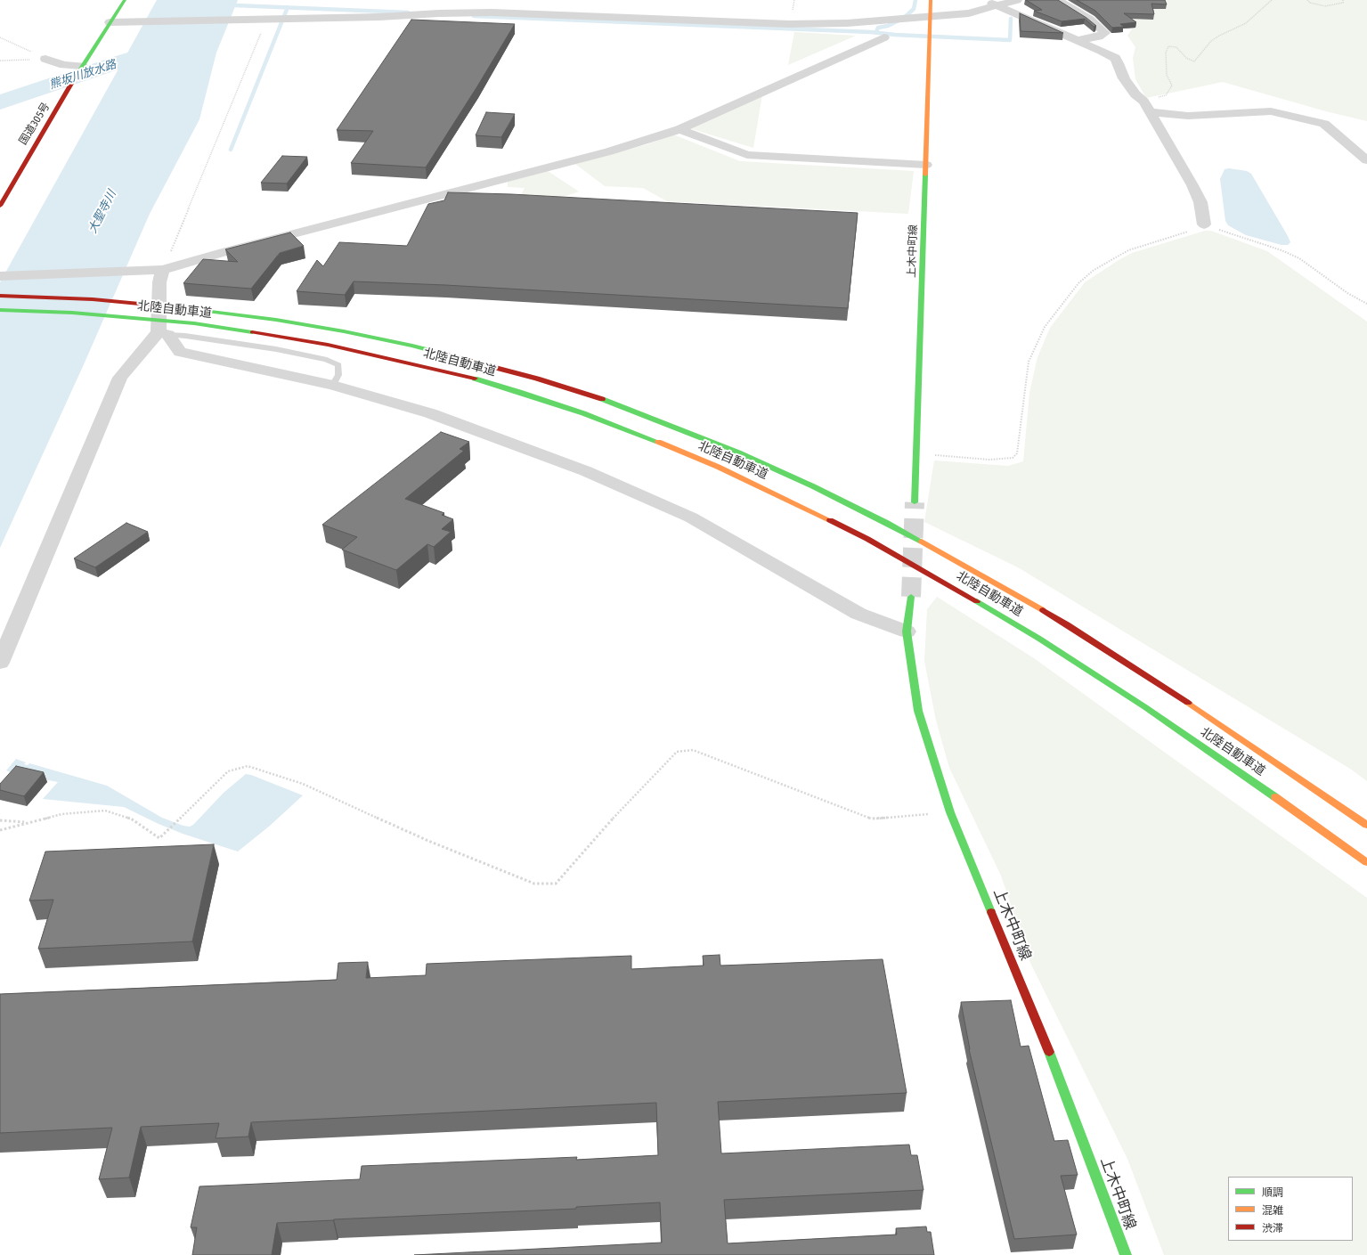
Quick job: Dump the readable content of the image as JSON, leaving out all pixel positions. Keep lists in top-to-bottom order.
{
  "streets": {
    "main road": ["国道305号", "上木中町線", "北陸自動車道"]
  },
  "water": ["熊坂川放水路", "大聖寺川"],
  "legend": ["順調", "混雑", "渋滞"]
}
